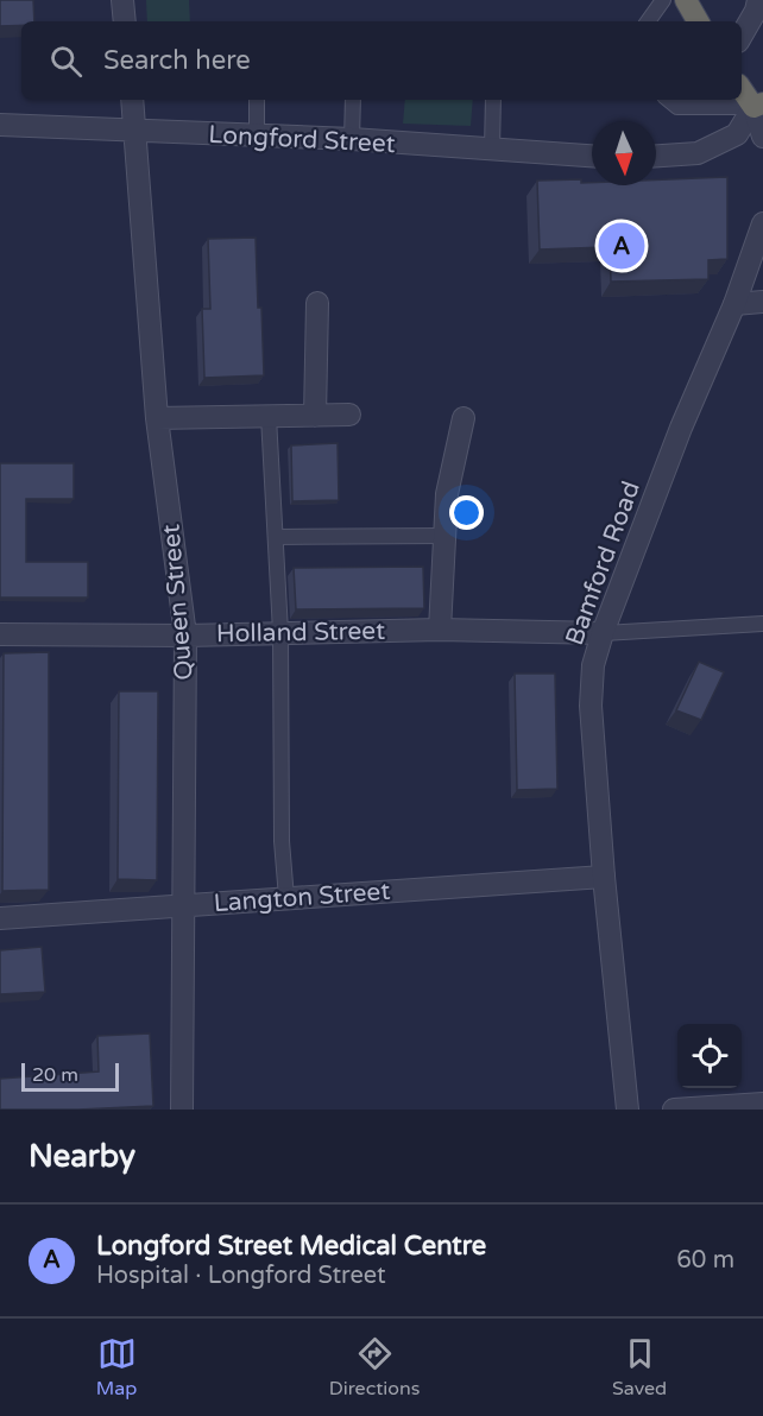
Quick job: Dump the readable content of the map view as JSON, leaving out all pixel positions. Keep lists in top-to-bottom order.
{
  "streets": {
    "street": [
      "Longford Street",
      "Bamford Road",
      "Queen Street",
      "Holland Street",
      "Langton Street"
    ]
  },
  "crossings": [
    ["Longford Street", "Queen Street"],
    ["Bamford Road", "Holland Street"],
    ["Bamford Road", "Langton Street"],
    ["Queen Street", "Holland Street"],
    ["Queen Street", "Langton Street"]
  ],
  "scale_bar": "20 m",
  "north": "bottom",
  "page": {
    "search": "Search here",
    "pins": "A",
    "scale": "20 m",
    "heading": "Nearby",
    "list": [
      {
        "mark": "A",
        "name": "Longford Street Medical Centre",
        "note": "Hospital · Longford Street",
        "value": "60 m"
      }
    ],
    "nav": ["Map", "Directions", "Saved"]
  }
}
